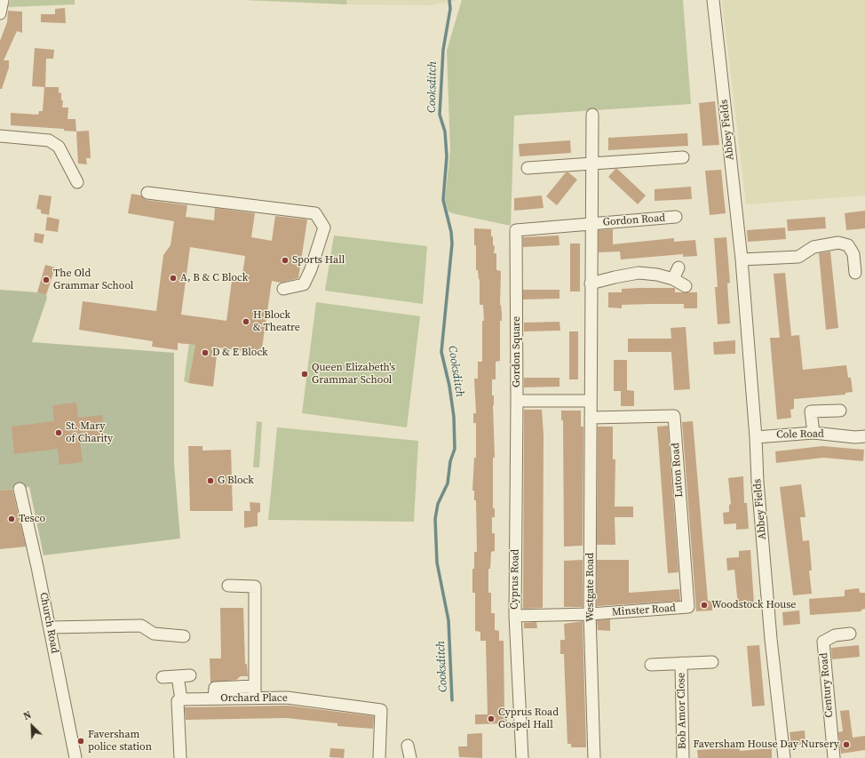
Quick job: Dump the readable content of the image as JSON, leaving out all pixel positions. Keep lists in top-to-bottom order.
{
  "streets": {
    "street": [
      "Abbey Fields",
      "Gordon Road",
      "Gordon Square",
      "Cole Road",
      "Luton Road",
      "Cyprus Road",
      "Westgate Road",
      "Minster Road",
      "Church Road",
      "Century Road",
      "Orchard Place",
      "Bob Amor Close"
    ]
  },
  "crossings": [
    ["Abbey Fields", "Cole Road"],
    ["Gordon Road", "Gordon Square"],
    ["Gordon Square", "Cyprus Road"],
    ["Luton Road", "Westgate Road"],
    ["Luton Road", "Minster Road"],
    ["Cyprus Road", "Minster Road"],
    ["Westgate Road", "Minster Road"]
  ],
  "water": ["Cooksditch"],
  "places": [
    "Sports Hall",
    "A, B & C Block",
    "The Old Grammar School",
    "H Block & Theatre",
    "D & E Block",
    "Queen Elizabeth's Grammar School",
    "St. Mary of Charity",
    "G Block",
    "Tesco",
    "Woodstock House",
    "Cyprus Road Gospel Hall",
    "Faversham police station",
    "Faversham House Day Nursery"
  ],
  "north": "top left"
}
